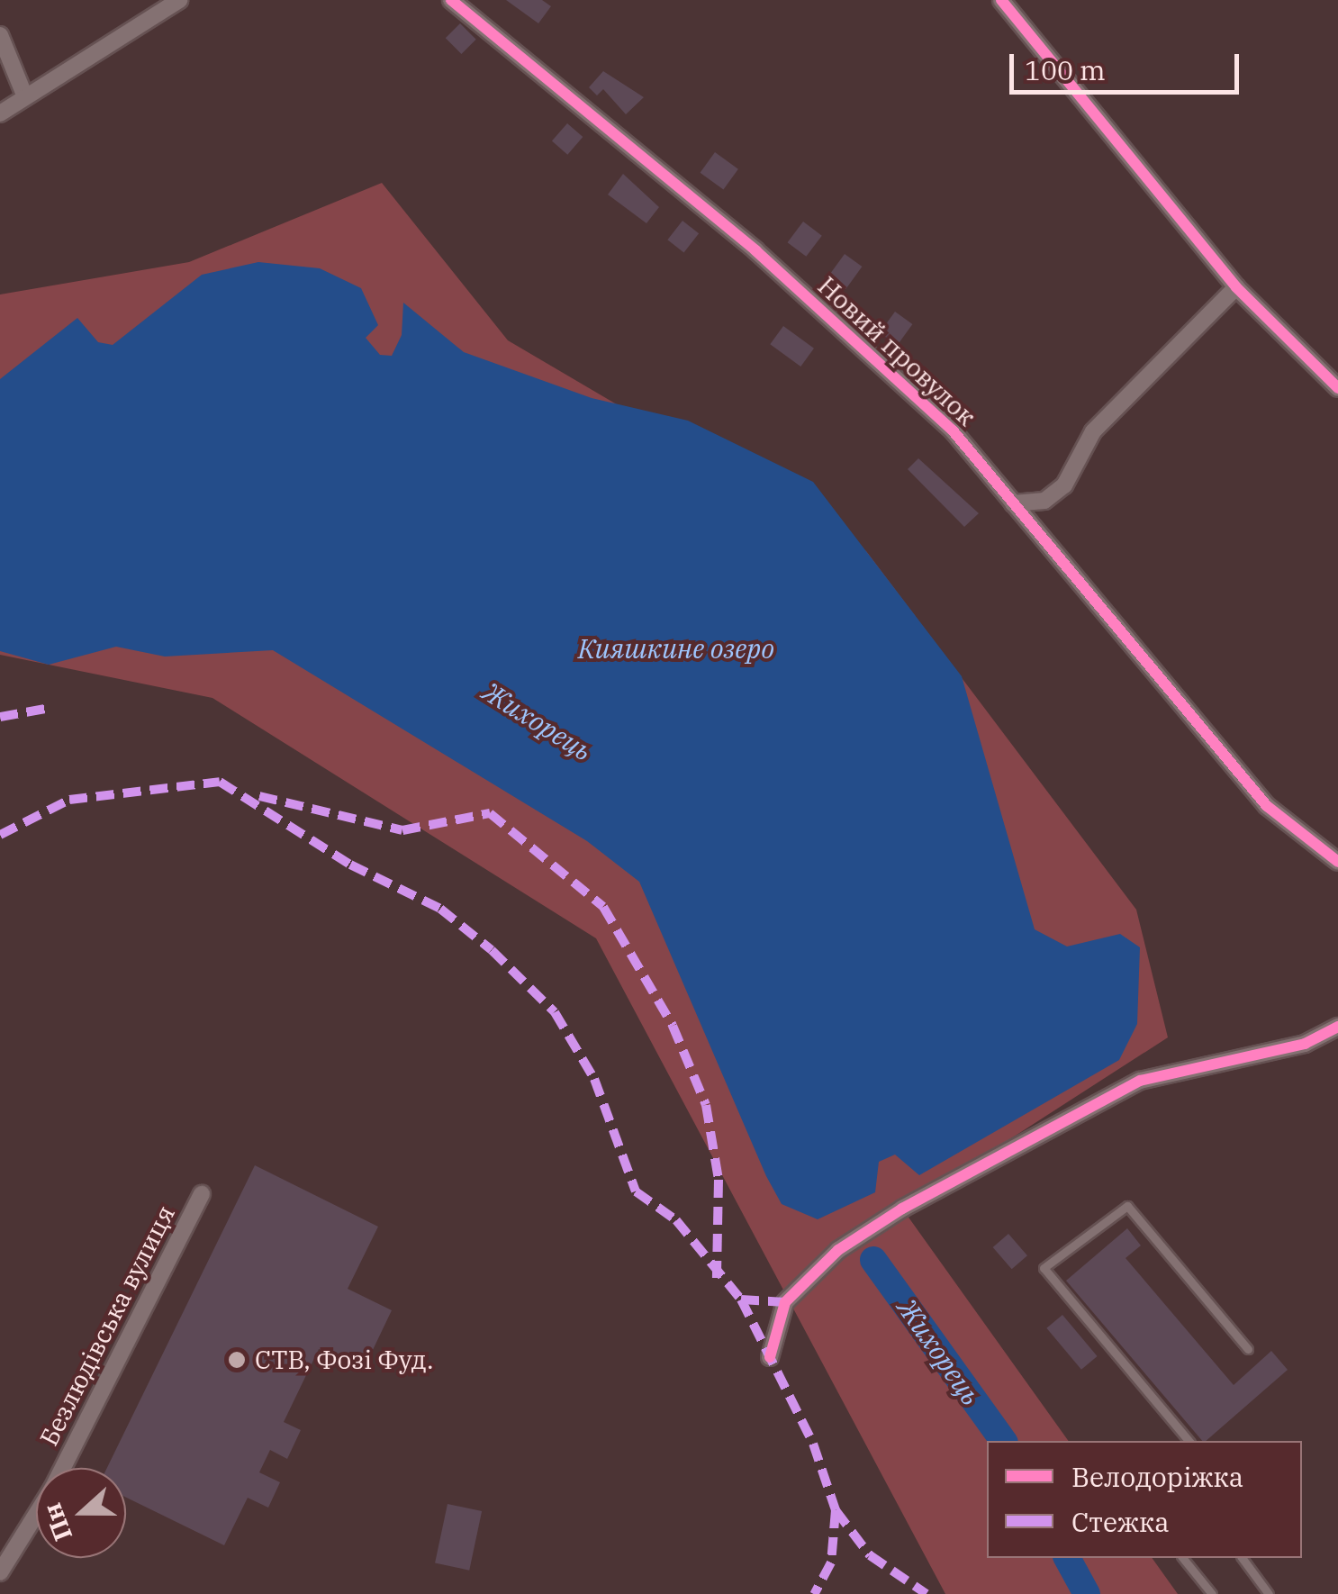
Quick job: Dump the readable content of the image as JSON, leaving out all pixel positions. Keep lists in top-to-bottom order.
{
  "streets": {
    "street": ["Новий провулок", "Безлюдівська вулиця"]
  },
  "water": ["Кияшкине озеро", "Жихорець"],
  "places": ["СТВ, Фозі Фуд."],
  "legend": ["Велодоріжка", "Стежка"],
  "scale_bar": "100 m",
  "north": "left"
}
